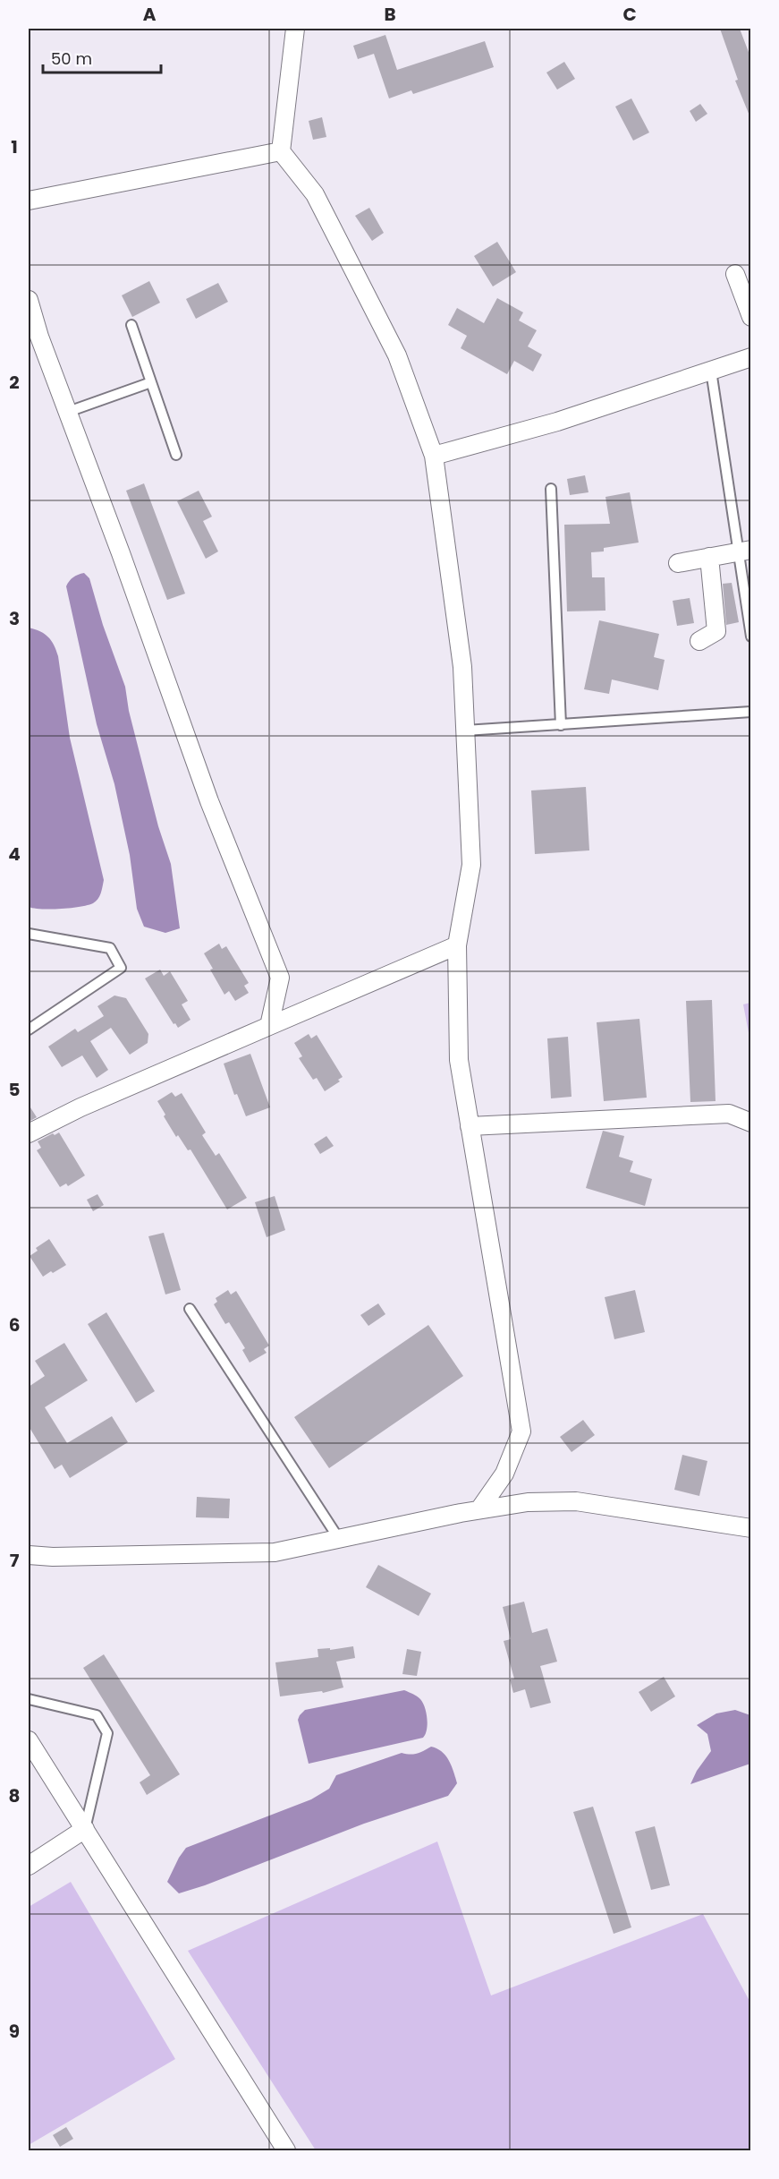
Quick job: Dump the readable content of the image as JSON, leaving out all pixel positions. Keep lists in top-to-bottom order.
{
  "scale_bar": "50 m",
  "grid": {
    "columns": ["A", "B", "C"],
    "rows": [
      "1",
      "2",
      "3",
      "4",
      "5",
      "6",
      "7",
      "8",
      "9"
    ]
  }
}
